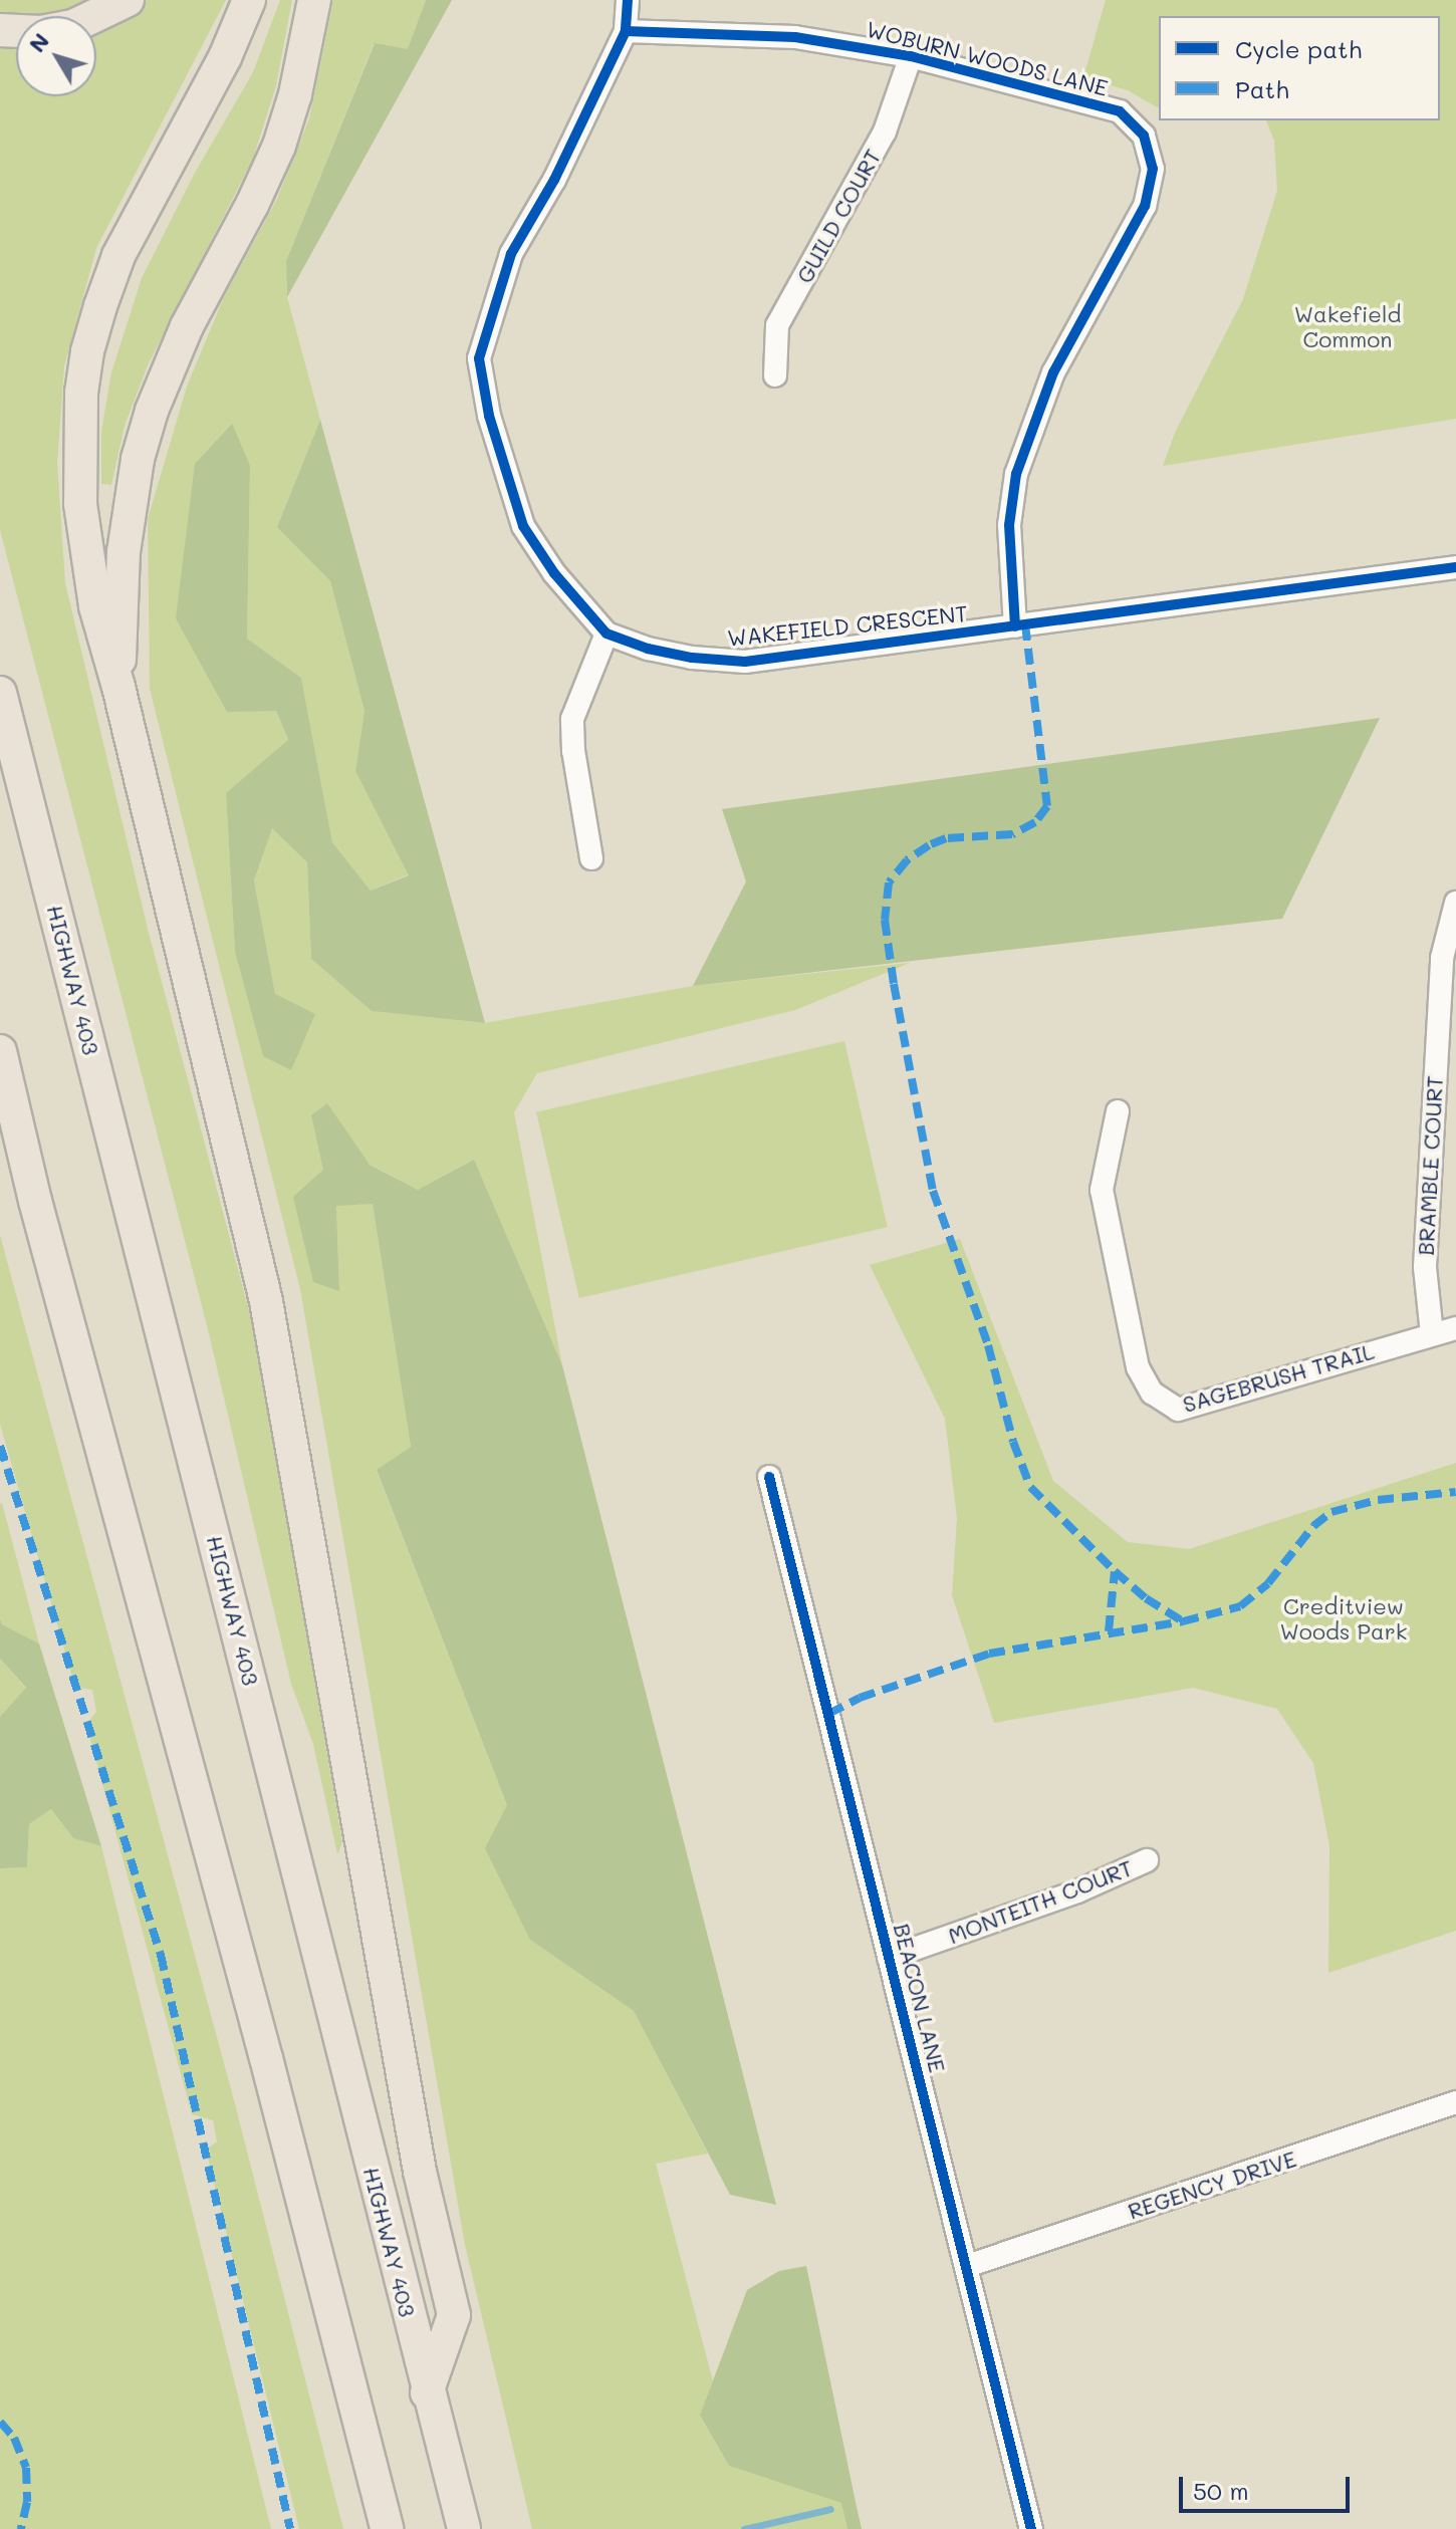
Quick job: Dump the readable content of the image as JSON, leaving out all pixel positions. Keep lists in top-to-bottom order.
{
  "streets": {
    "highway": ["HIGHWAY 403"],
    "street": [
      "WOBURN WOODS LANE",
      "GUILD COURT",
      "WAKEFIELD CRESCENT",
      "BRAMBLE COURT",
      "SAGEBRUSH TRAIL",
      "MONTEITH COURT",
      "BEACON LANE",
      "REGENCY DRIVE"
    ]
  },
  "crossings": [
    ["WOBURN WOODS LANE", "GUILD COURT"],
    ["WOBURN WOODS LANE", "WAKEFIELD CRESCENT"],
    ["BRAMBLE COURT", "SAGEBRUSH TRAIL"],
    ["MONTEITH COURT", "BEACON LANE"],
    ["BEACON LANE", "REGENCY DRIVE"]
  ],
  "parks": ["Wakefield Common", "Creditview Woods Park"],
  "legend": ["Cycle path", "Path"],
  "scale_bar": "50 m",
  "north": "top left"
}
